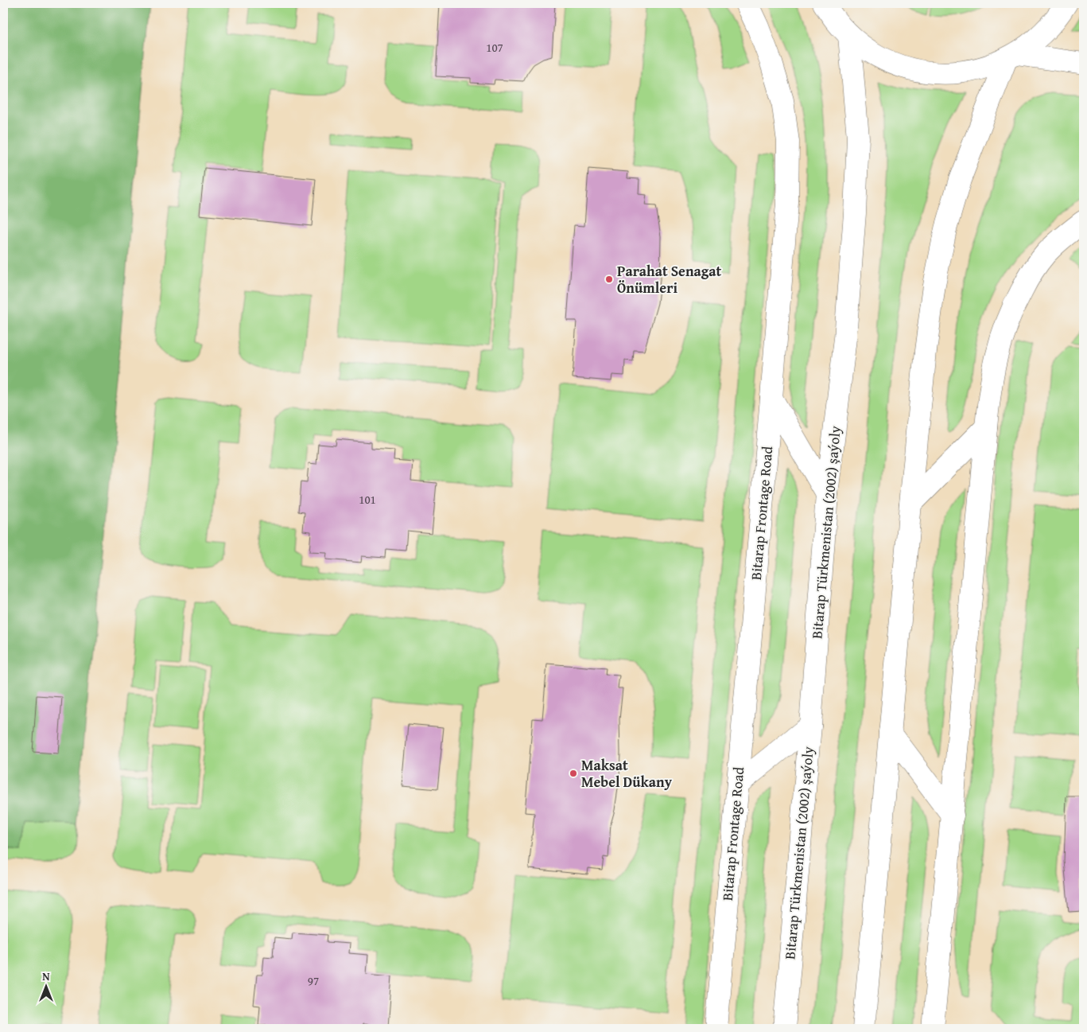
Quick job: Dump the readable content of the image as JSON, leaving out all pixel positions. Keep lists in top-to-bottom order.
{
  "streets": {
    "main road": ["Bitarap Frontage Road", "Bitarap Türkmenistan (2002) şaýoly"]
  },
  "places": ["Parahat Senagat Önümleri", "Maksat Mebel Dükany"],
  "house_numbers": ["107", "101", "97"],
  "north": "top"
}
